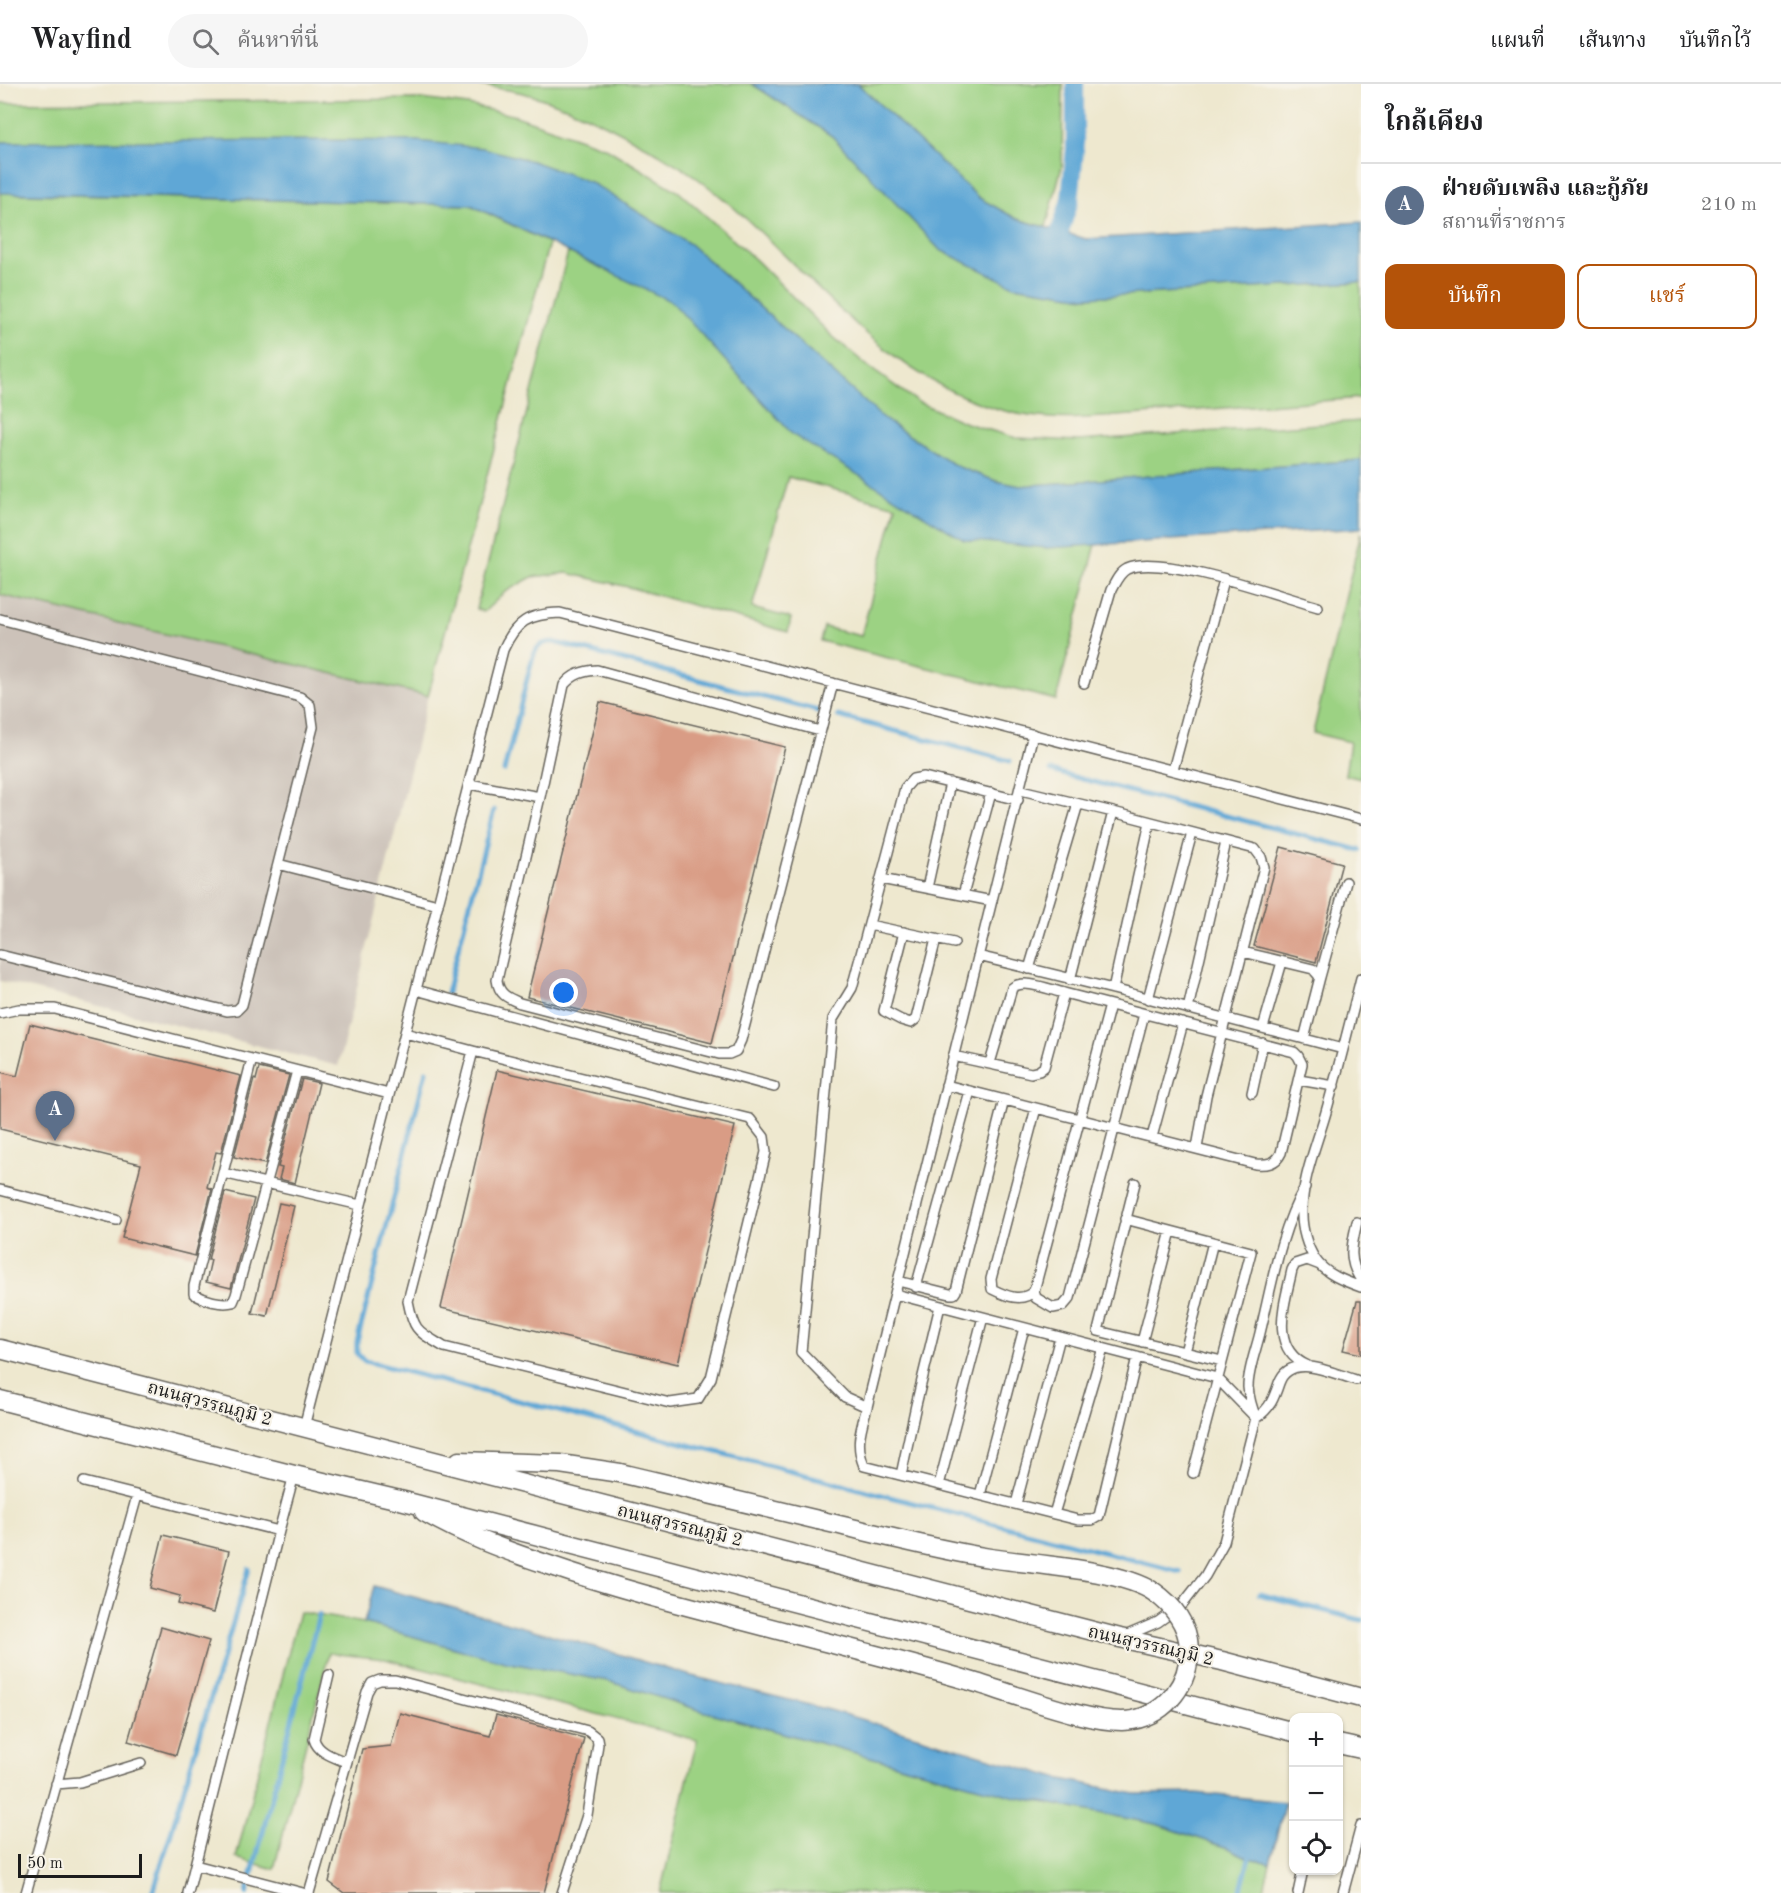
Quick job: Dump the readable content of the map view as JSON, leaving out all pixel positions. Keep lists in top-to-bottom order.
{
  "streets": {
    "street": ["ถนนสุวรรณภูมิ 2"]
  },
  "scale_bar": "50 m",
  "page": {
    "header": "Wayfind",
    "search": "ค้นหาที่นี่",
    "nav": ["แผนที่", "เส้นทาง", "บันทึกไว้"],
    "heading": "ใกล้เคียง",
    "list": [
      {
        "mark": "A",
        "name": "ฝ่ายดับเพลิง และกู้ภัย",
        "note": "สถานที่ราชการ",
        "value": "210 m"
      }
    ],
    "buttons": ["บันทึก", "แชร์"],
    "pins": "A",
    "map_buttons": ["+", "−"],
    "scale": "50 m"
  }
}
